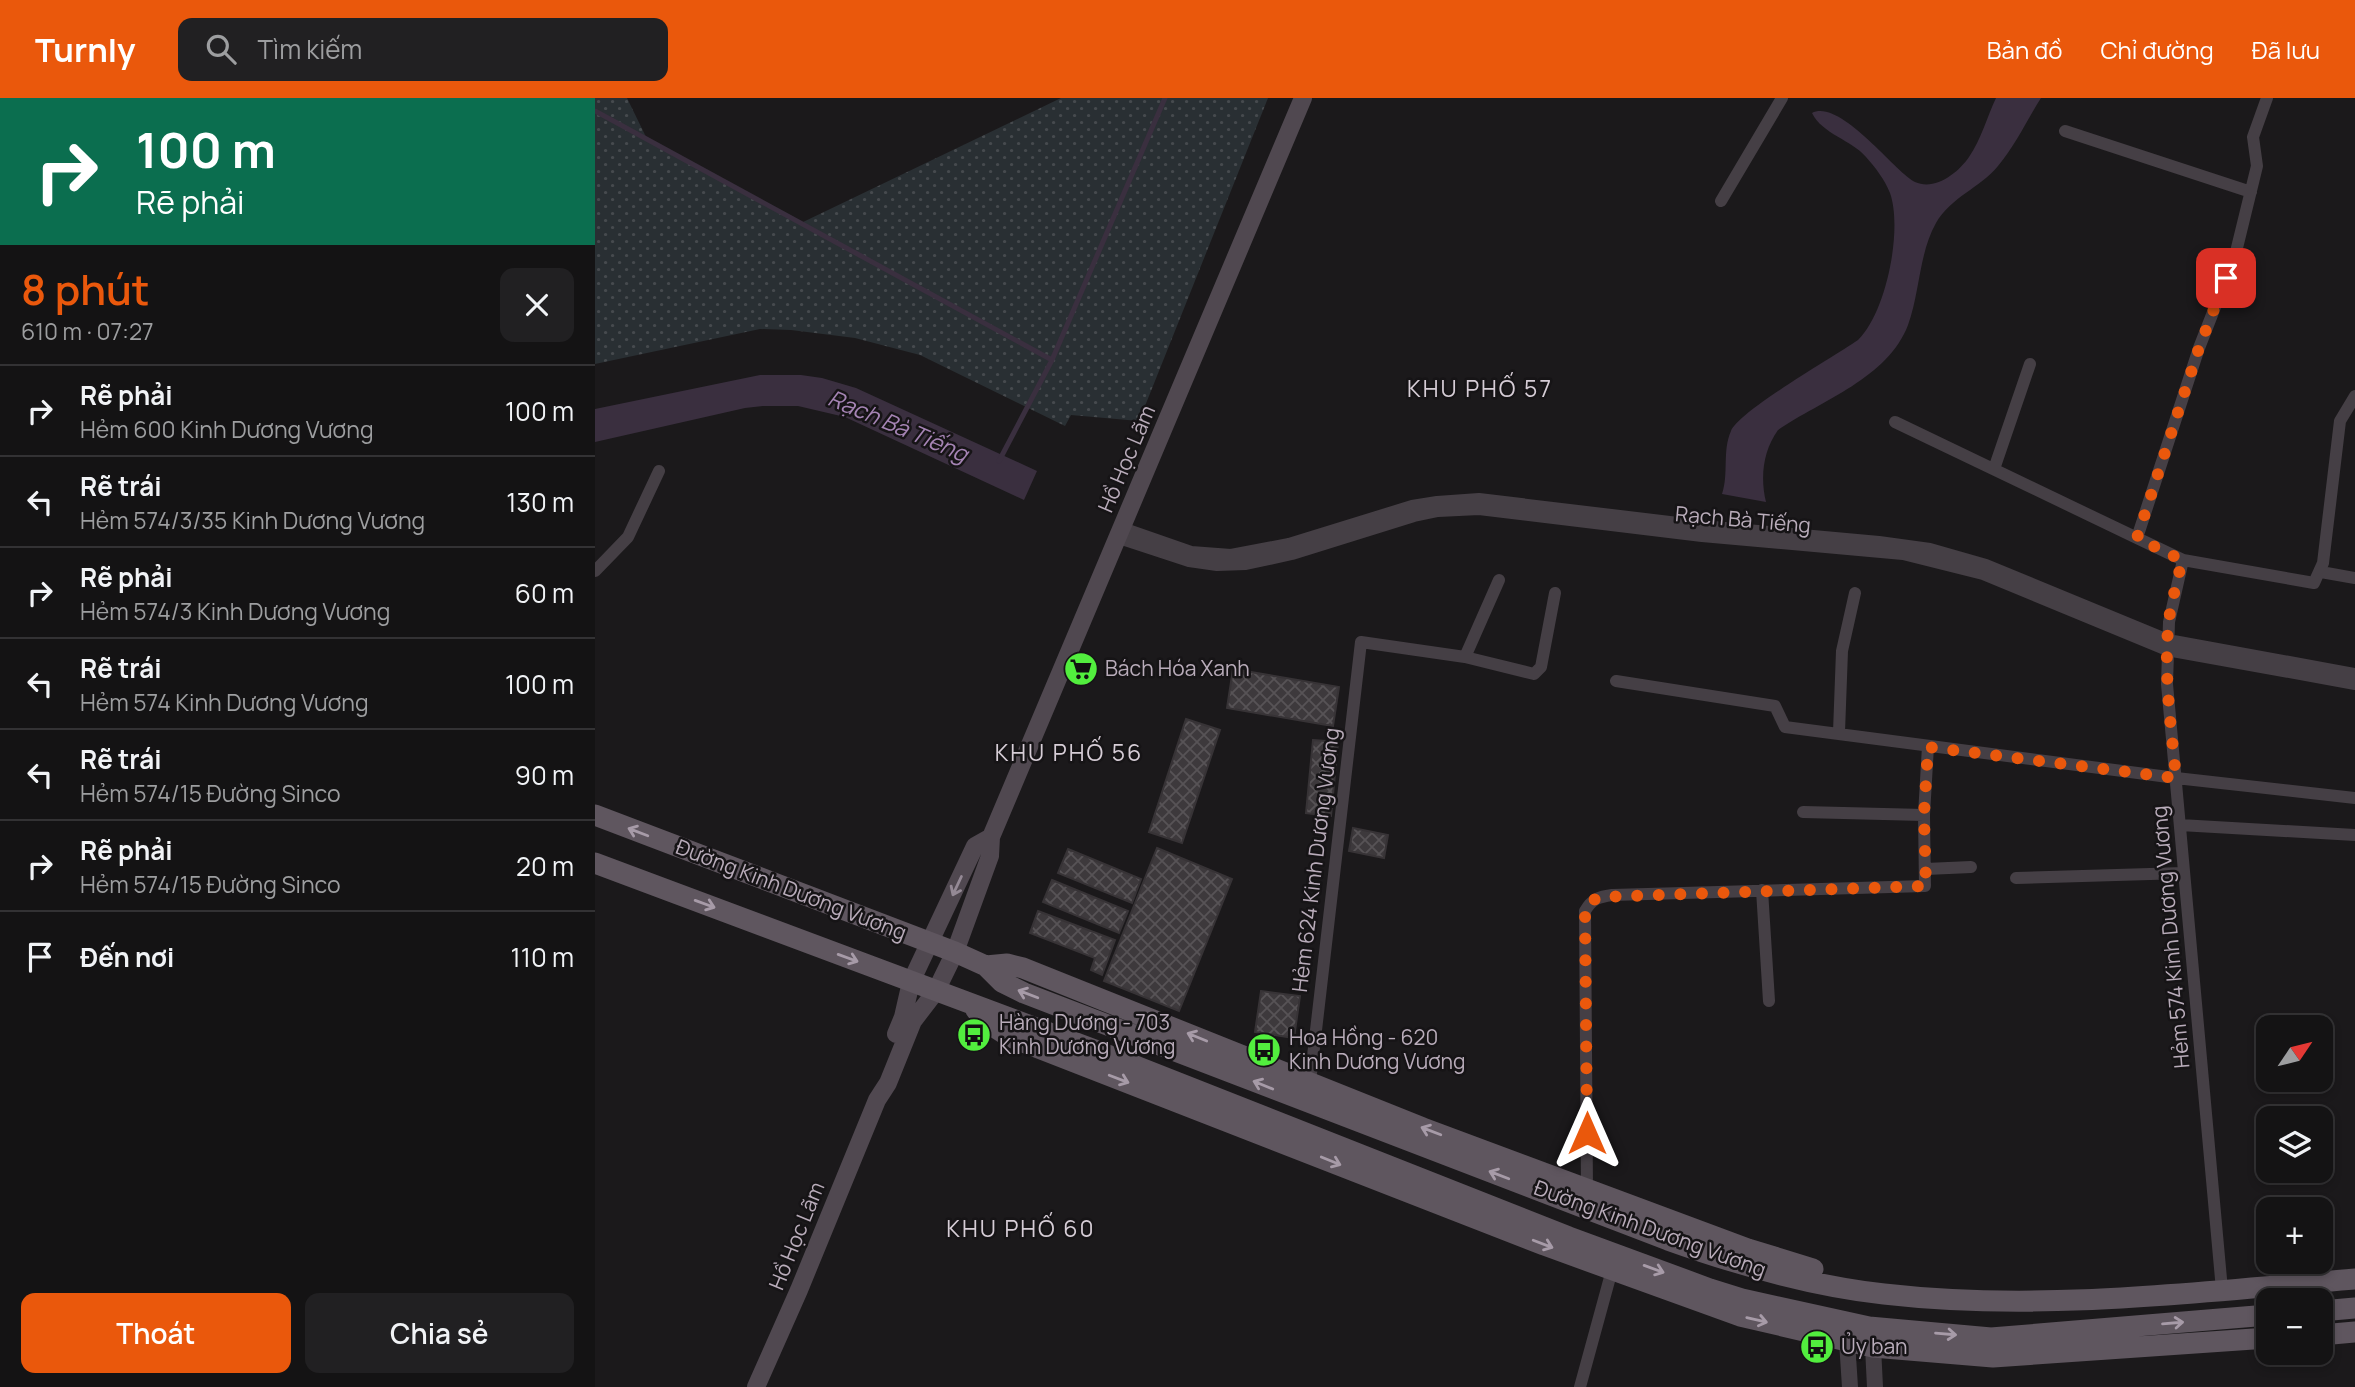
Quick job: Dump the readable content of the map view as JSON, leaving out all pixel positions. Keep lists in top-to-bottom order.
{
  "streets": {
    "main road": ["Hồ Học Lãm", "Đường Kinh Dương Vương"],
    "street": ["Rạch Bà Tiếng", "Hẻm 624 Kinh Dương Vương", "Hẻm 574 Kinh Dương Vương"]
  },
  "crossings": [
    ["Hồ Học Lãm", "Rạch Bà Tiếng"],
    ["Hồ Học Lãm", "Đường Kinh Dương Vương"],
    ["Rạch Bà Tiếng", "Hẻm 574 Kinh Dương Vương"],
    ["Hẻm 624 Kinh Dương Vương", "Đường Kinh Dương Vương"],
    ["Đường Kinh Dương Vương", "Hẻm 574 Kinh Dương Vương"]
  ],
  "districts": ["KHU PHỐ 57", "KHU PHỐ 56", "KHU PHỐ 60"],
  "water": ["Rạch Bà Tiếng"],
  "places": {
    "supermarket": ["Bách Hóa Xanh"],
    "bus stop": ["Hàng Dương - 703 Kinh Dương Vương", "Hoa Hồng - 620 Kinh Dương Vương", "Ủy ban"]
  },
  "north": "top right",
  "page": {
    "header": "Turnly",
    "search": "Tìm kiếm",
    "nav": ["Bản đồ", "Chỉ đường", "Đã lưu"],
    "turn": ["100 m", "Rẽ phải"],
    "heading": ["8 phút", "610 m · 07:27"],
    "list": [
      {
        "name": "Rẽ phải",
        "note": "Hẻm 600 Kinh Dương Vương",
        "value": "100 m"
      },
      {
        "name": "Rẽ trái",
        "note": "Hẻm 574/3/35 Kinh Dương Vương",
        "value": "130 m"
      },
      {
        "name": "Rẽ phải",
        "note": "Hẻm 574/3 Kinh Dương Vương",
        "value": "60 m"
      },
      {
        "name": "Rẽ trái",
        "note": "Hẻm 574 Kinh Dương Vương",
        "value": "100 m"
      },
      {
        "name": "Rẽ trái",
        "note": "Hẻm 574/15 Đường Sinco",
        "value": "90 m"
      },
      {
        "name": "Rẽ phải",
        "note": "Hẻm 574/15 Đường Sinco",
        "value": "20 m"
      },
      {
        "name": "Đến nơi",
        "value": "110 m"
      }
    ],
    "map_buttons": ["+", "−"],
    "buttons": ["Thoát", "Chia sẻ"]
  }
}
